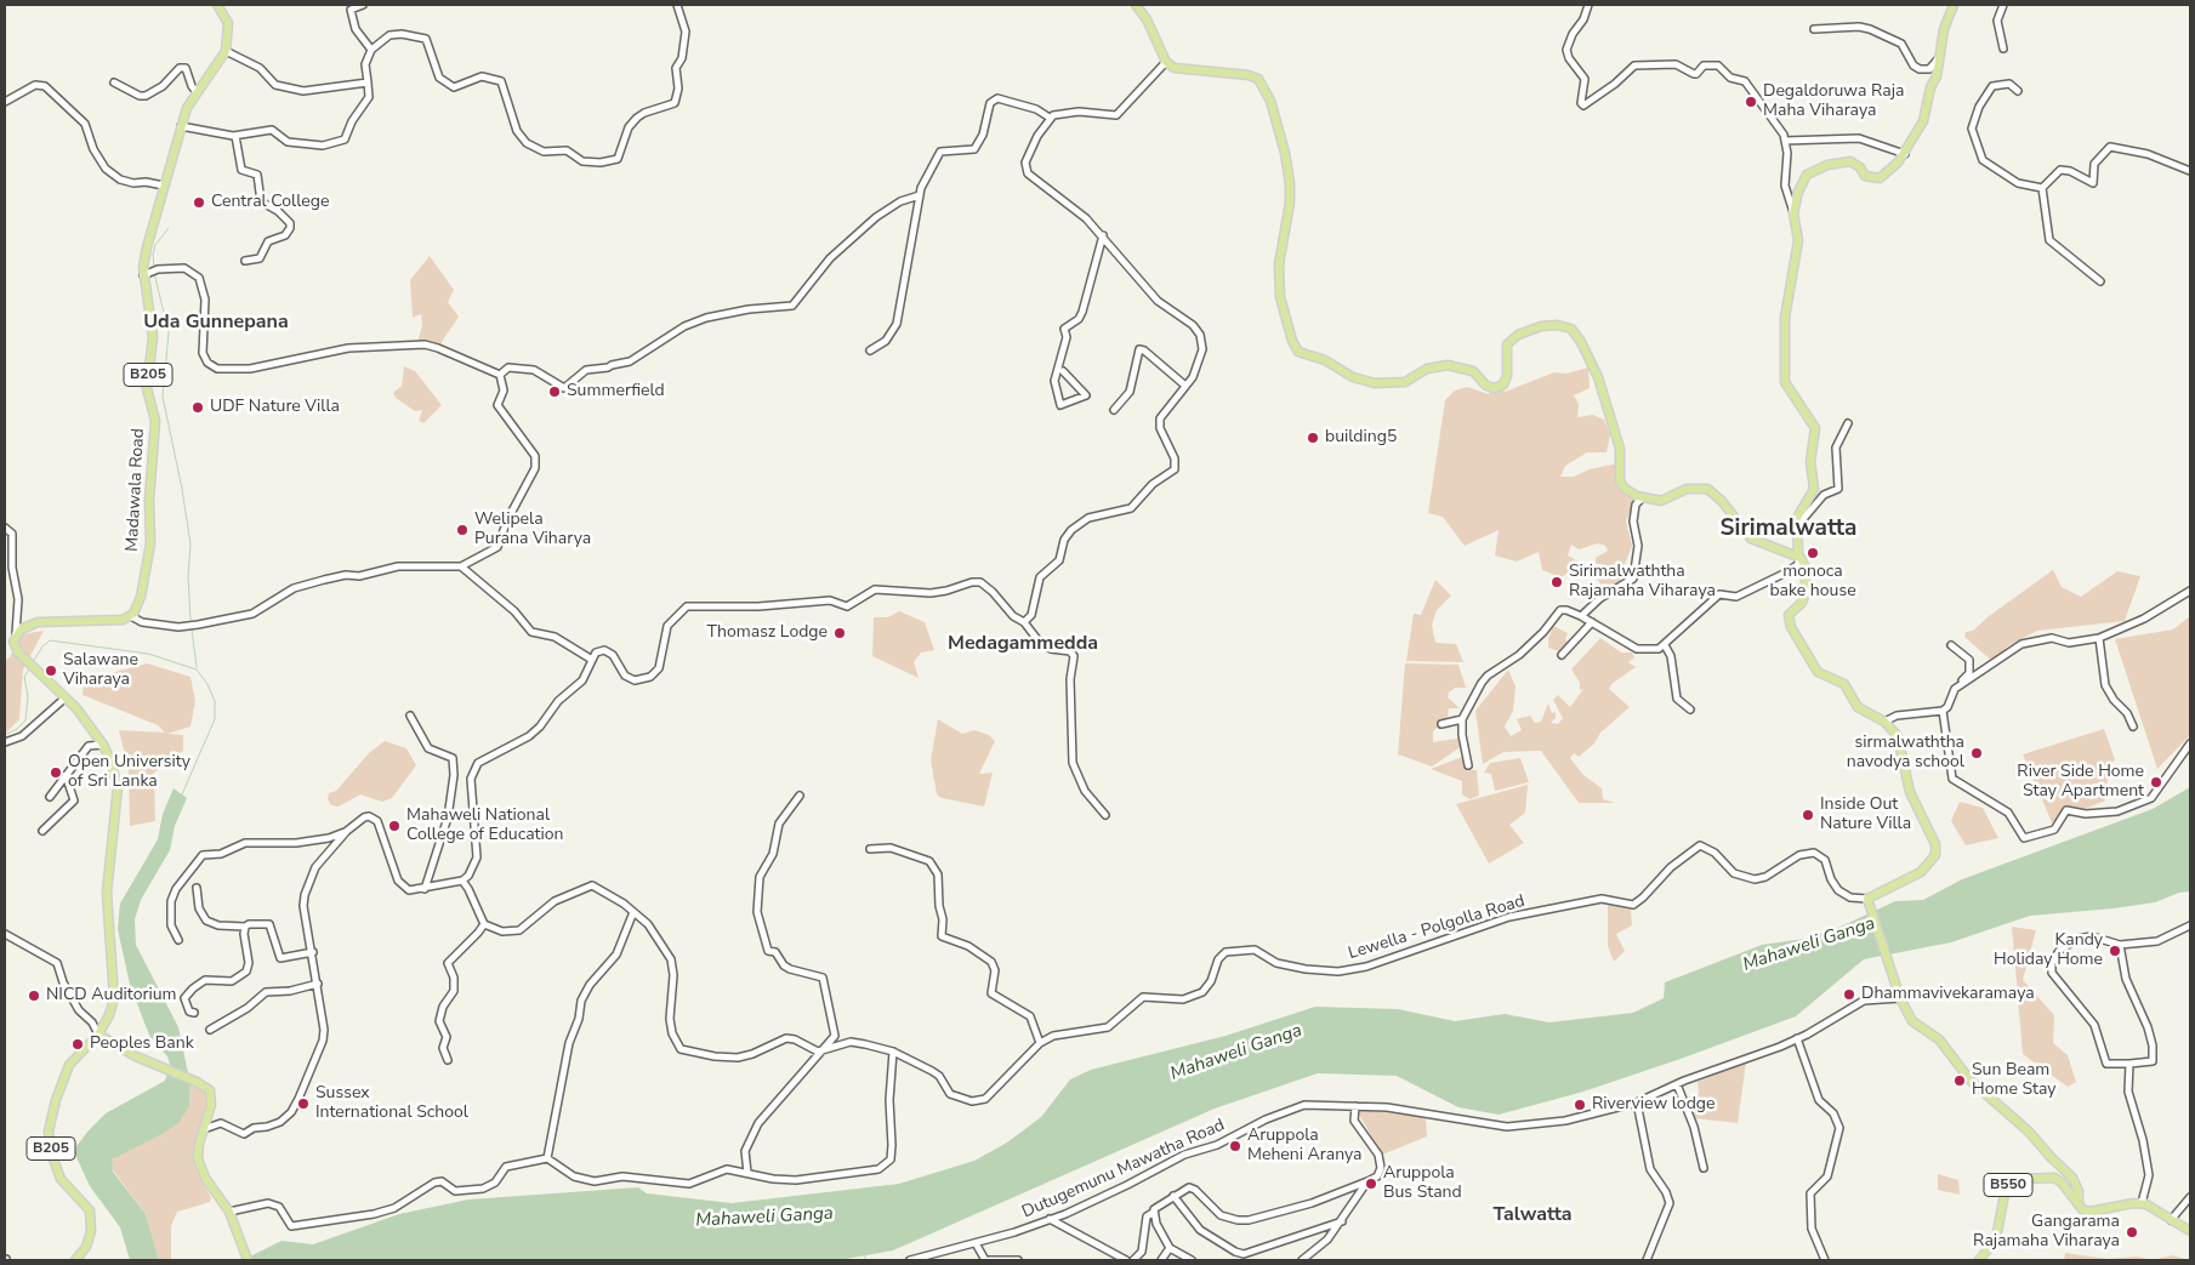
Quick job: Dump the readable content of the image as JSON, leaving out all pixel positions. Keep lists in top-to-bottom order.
{
  "streets": {
    "main road": ["B205", "Madawala Road", "B550"],
    "street": ["Lewella - Polgolla Road", "Dutugemunu Mawatha Road"]
  },
  "districts": [
    "Uda Gunnepana",
    "Sirimalwatta",
    "Medagammedda",
    "Talwatta"
  ],
  "water": ["Mahaweli Ganga"],
  "places": [
    "Degaldoruwa Raja Maha Viharaya",
    "Central College",
    "Summerfield",
    "UDF Nature Villa",
    "building5",
    "Welipela Purana Viharya",
    "monoca bake house",
    "Sirimalwaththa Rajamaha Viharaya",
    "Thomasz Lodge",
    "Salawane Viharaya",
    "sirmalwaththa navodya school",
    "Open University of Sri Lanka",
    "River Side Home Stay Apartment",
    "Inside Out Nature Villa",
    "Mahaweli National College of Education",
    "Kandy Holiday Home",
    "Dhammavivekaramaya",
    "NICD Auditorium",
    "Peoples Bank",
    "Sun Beam Home Stay",
    "Sussex International School",
    "Riverview lodge",
    "Aruppola Meheni Aranya",
    "Aruppola Bus Stand",
    "Gangarama Rajamaha Viharaya"
  ]
}
